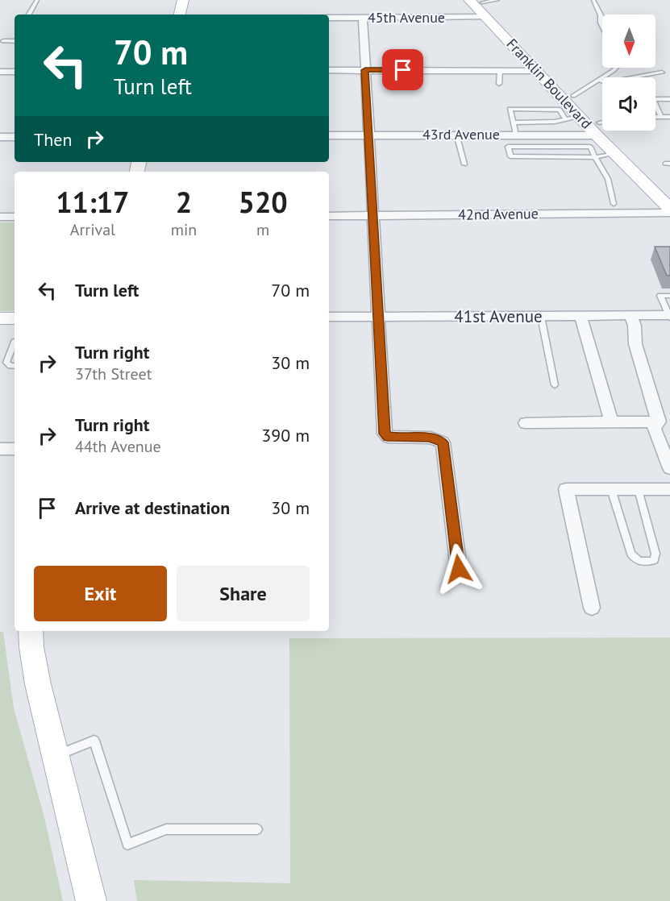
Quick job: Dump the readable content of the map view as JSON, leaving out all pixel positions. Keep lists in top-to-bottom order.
{
  "streets": {
    "main road": ["Franklin Boulevard"],
    "street": [
      "45th Avenue",
      "43rd Avenue",
      "42nd Avenue",
      "41st Avenue"
    ]
  },
  "crossings": [
    ["45th Avenue", "Franklin Boulevard"],
    ["Franklin Boulevard", "43rd Avenue"],
    ["Franklin Boulevard", "42nd Avenue"]
  ],
  "north": "bottom",
  "page": {
    "turn": ["70 m", "Turn left"],
    "then": "Then",
    "eta": [
      "11:17",
      "Arrival",
      "2",
      "min",
      "520",
      "m"
    ],
    "list": [
      {
        "name": "Turn left",
        "value": "70 m"
      },
      {
        "name": "Turn right",
        "note": "37th Street",
        "value": "30 m"
      },
      {
        "name": "Turn right",
        "note": "44th Avenue",
        "value": "390 m"
      },
      {
        "name": "Arrive at destination",
        "value": "30 m"
      }
    ],
    "buttons": ["Exit", "Share"]
  }
}
